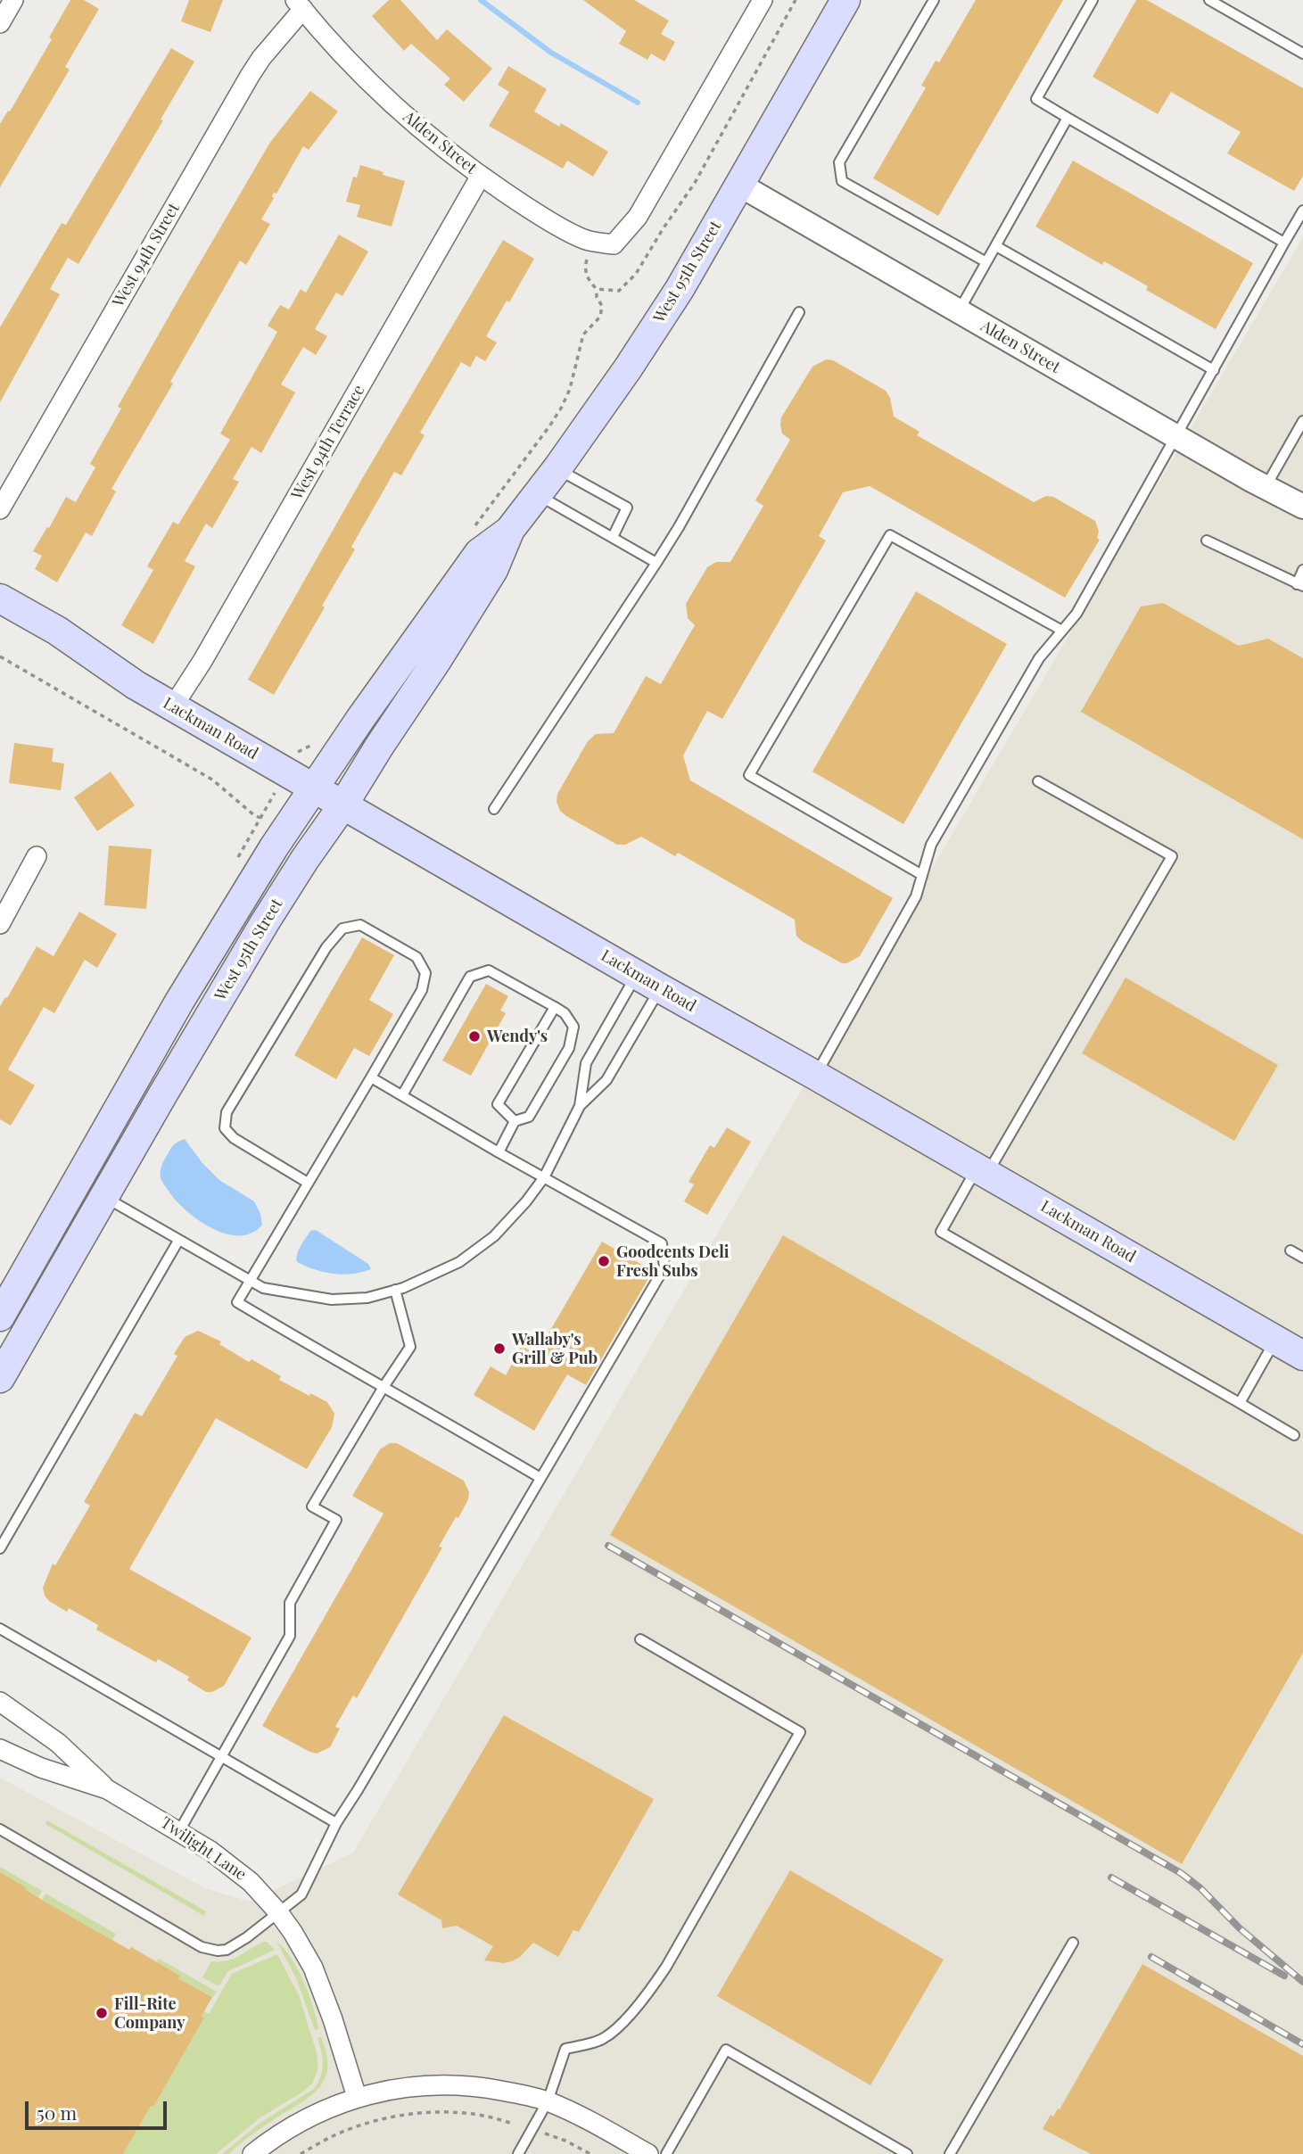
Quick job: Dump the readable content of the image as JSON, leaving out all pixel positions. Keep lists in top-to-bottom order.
{
  "streets": {
    "main road": ["West 95th Street", "Lackman Road"],
    "street": [
      "Alden Street",
      "West 94th Street",
      "West 94th Terrace",
      "Twilight Lane"
    ]
  },
  "crossings": [
    ["Alden Street", "West 94th Street"],
    ["Alden Street", "West 95th Street"],
    ["Alden Street", "West 94th Terrace"],
    ["West 95th Street", "Lackman Road"],
    ["West 94th Terrace", "Lackman Road"]
  ],
  "places": [
    "Wendy's",
    "Goodcents Deli Fresh Subs",
    "Wallaby's Grill & Pub",
    "Fill-Rite Company"
  ],
  "scale_bar": "50 m"
}
